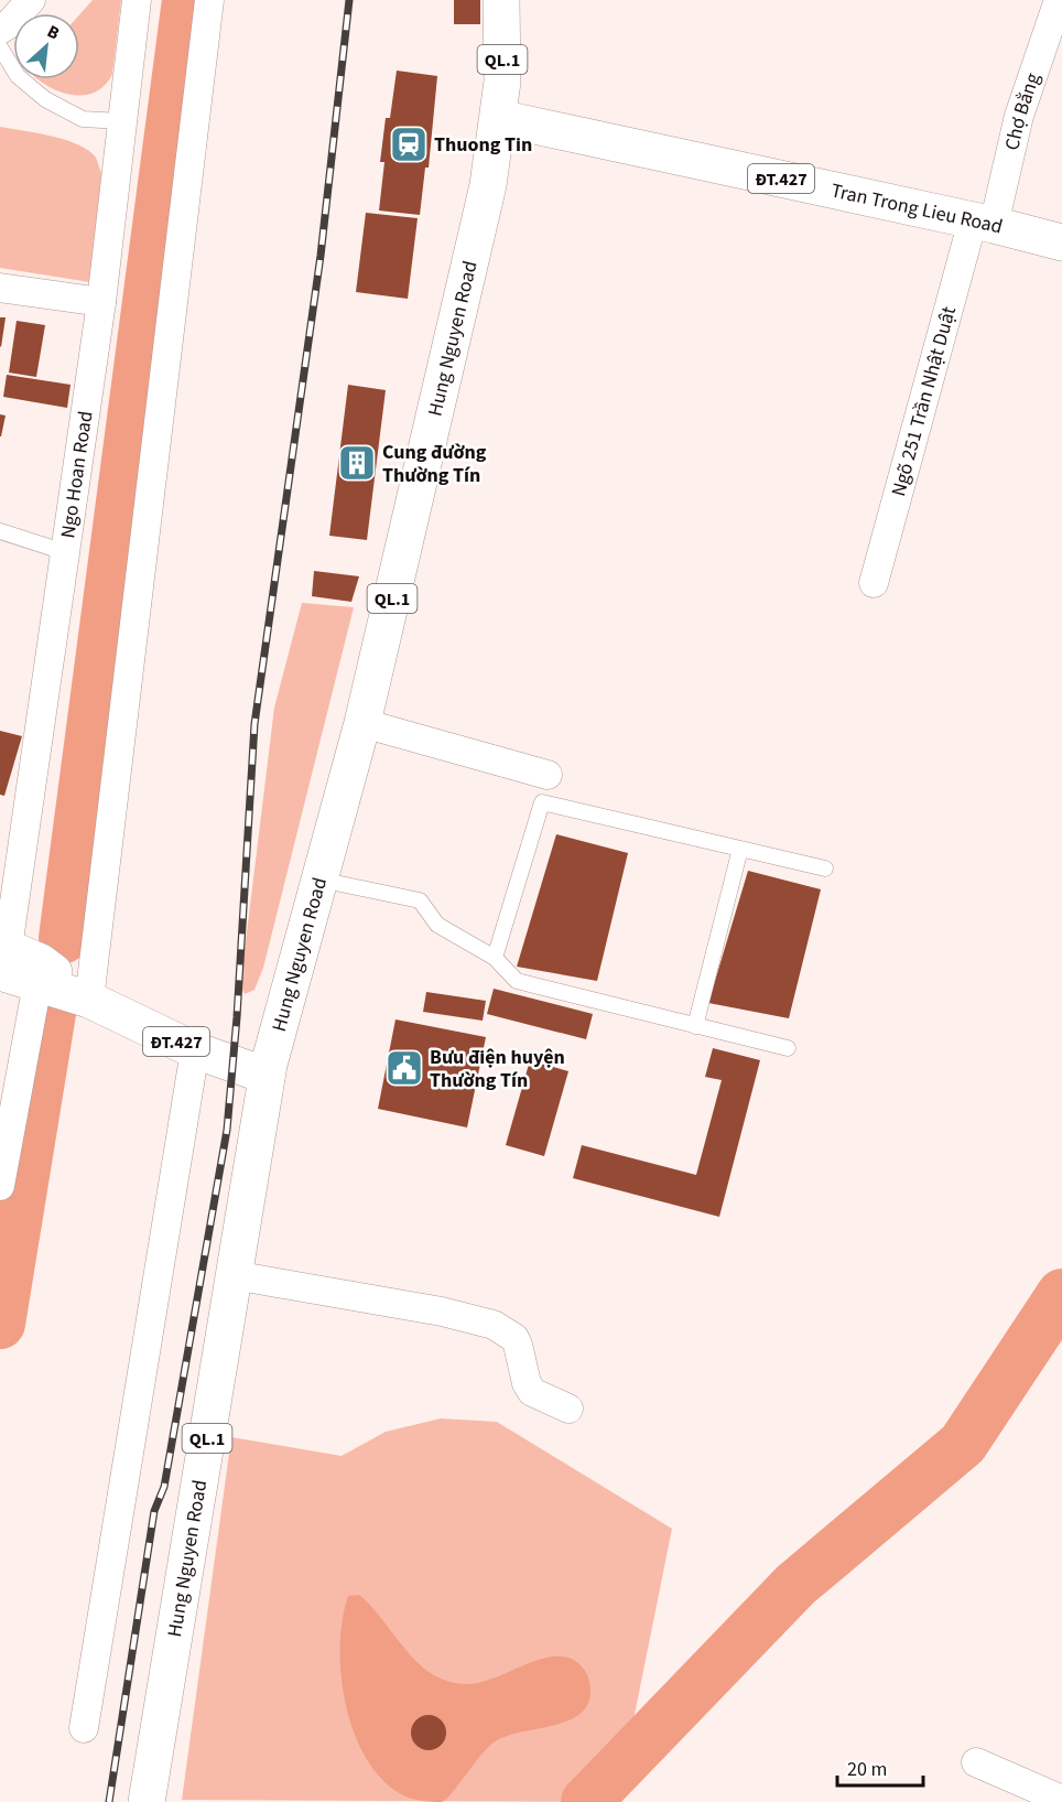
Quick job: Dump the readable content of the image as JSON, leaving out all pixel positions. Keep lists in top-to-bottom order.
{
  "streets": {
    "main road": [
      "QL.1",
      "ĐT.427",
      "Tran Trong Lieu Road",
      "Hung Nguyen Road"
    ],
    "street": ["Chợ Bằng", "Ngõ 251 Trần Nhật Duật", "Ngo Hoan Road"]
  },
  "crossings": [
    ["QL.1", "Tran Trong Lieu Road"],
    ["QL.1", "Hung Nguyen Road"],
    ["Chợ Bằng", "Tran Trong Lieu Road"],
    ["Chợ Bằng", "Ngõ 251 Trần Nhật Duật"],
    ["ĐT.427", "Hung Nguyen Road"],
    ["ĐT.427", "Ngo Hoan Road"],
    ["Tran Trong Lieu Road", "Hung Nguyen Road"],
    ["Tran Trong Lieu Road", "Ngõ 251 Trần Nhật Duật"]
  ],
  "places": {
    "station": ["Thuong Tin"],
    "building": ["Cung đường Thường Tín"],
    "public building": ["Bưu điện huyện Thường Tín"]
  },
  "scale_bar": "20 m",
  "north": "top right"
}
